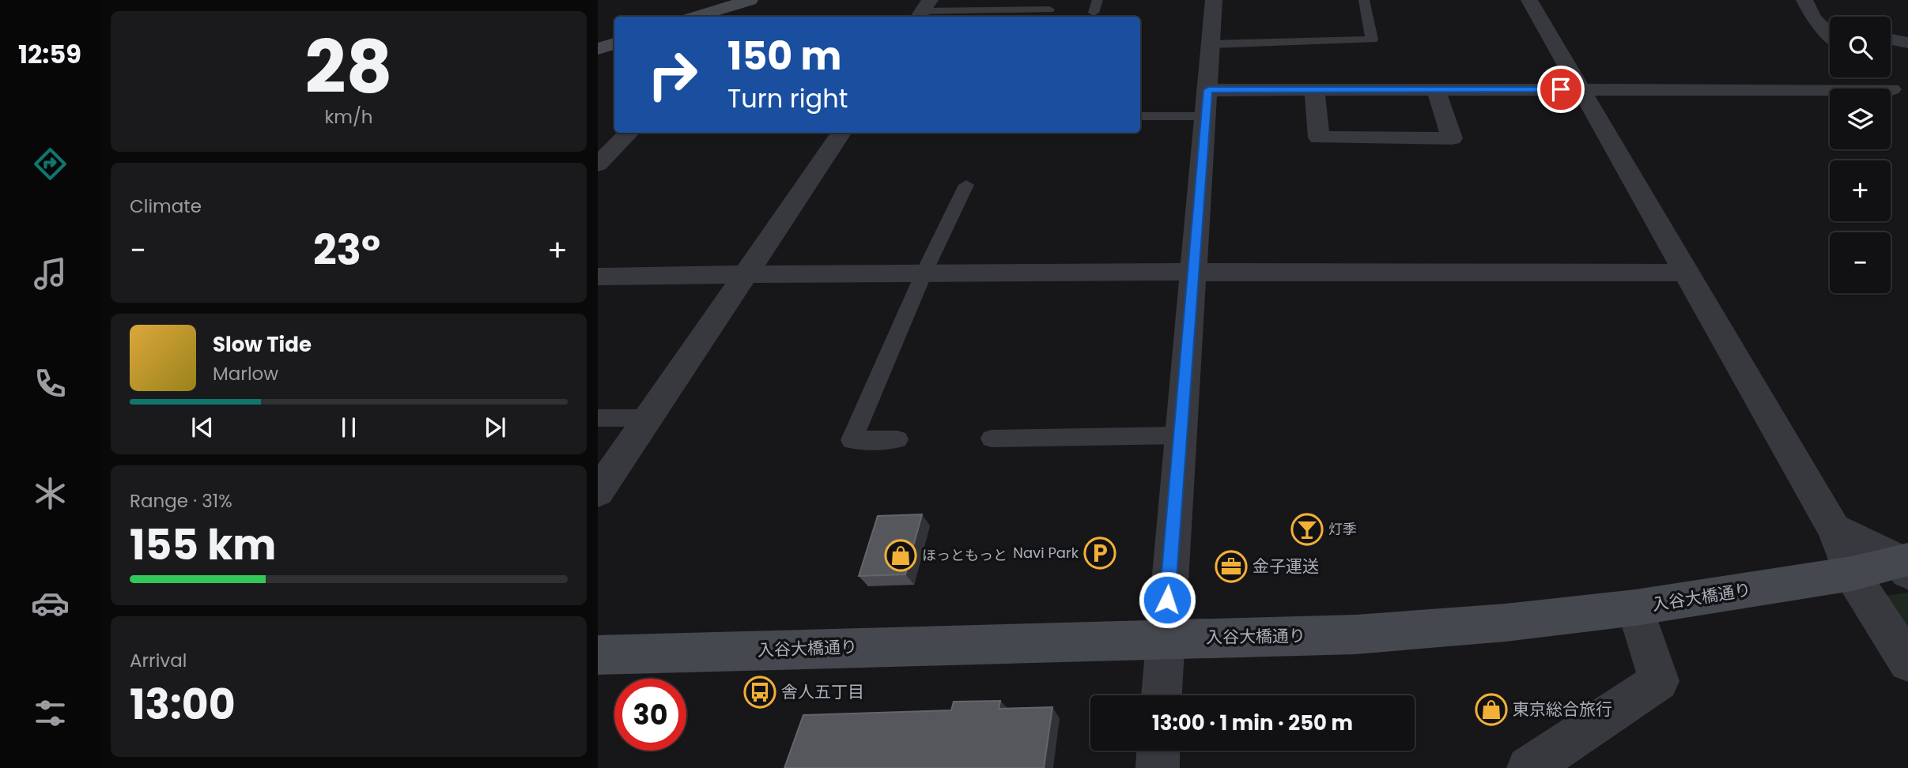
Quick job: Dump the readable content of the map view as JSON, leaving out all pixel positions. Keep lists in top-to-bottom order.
{
  "streets": {
    "street": ["入谷大橋通り"]
  },
  "places": {
    "bar": ["灯季"],
    "parking": ["Navi Park"],
    "shop": ["ほっともっと", "東京総合旅行"],
    "office": ["金子運送"],
    "bus stop": ["舎人五丁目"]
  },
  "page": {
    "tabs": "12:59",
    "tile": [
      ["28", "km/h"],
      "Climate",
      ["Range · 31%", "155 km"],
      ["Arrival", "13:00"]
    ],
    "map_buttons": ["+", "−"],
    "turn": ["150 m", "Turn right"],
    "heat": ["−", "23°", "+"],
    "song": ["Slow Tide", "Marlow"],
    "limit": "30",
    "trip": "13:00 · 1 min · 250 m"
  }
}
